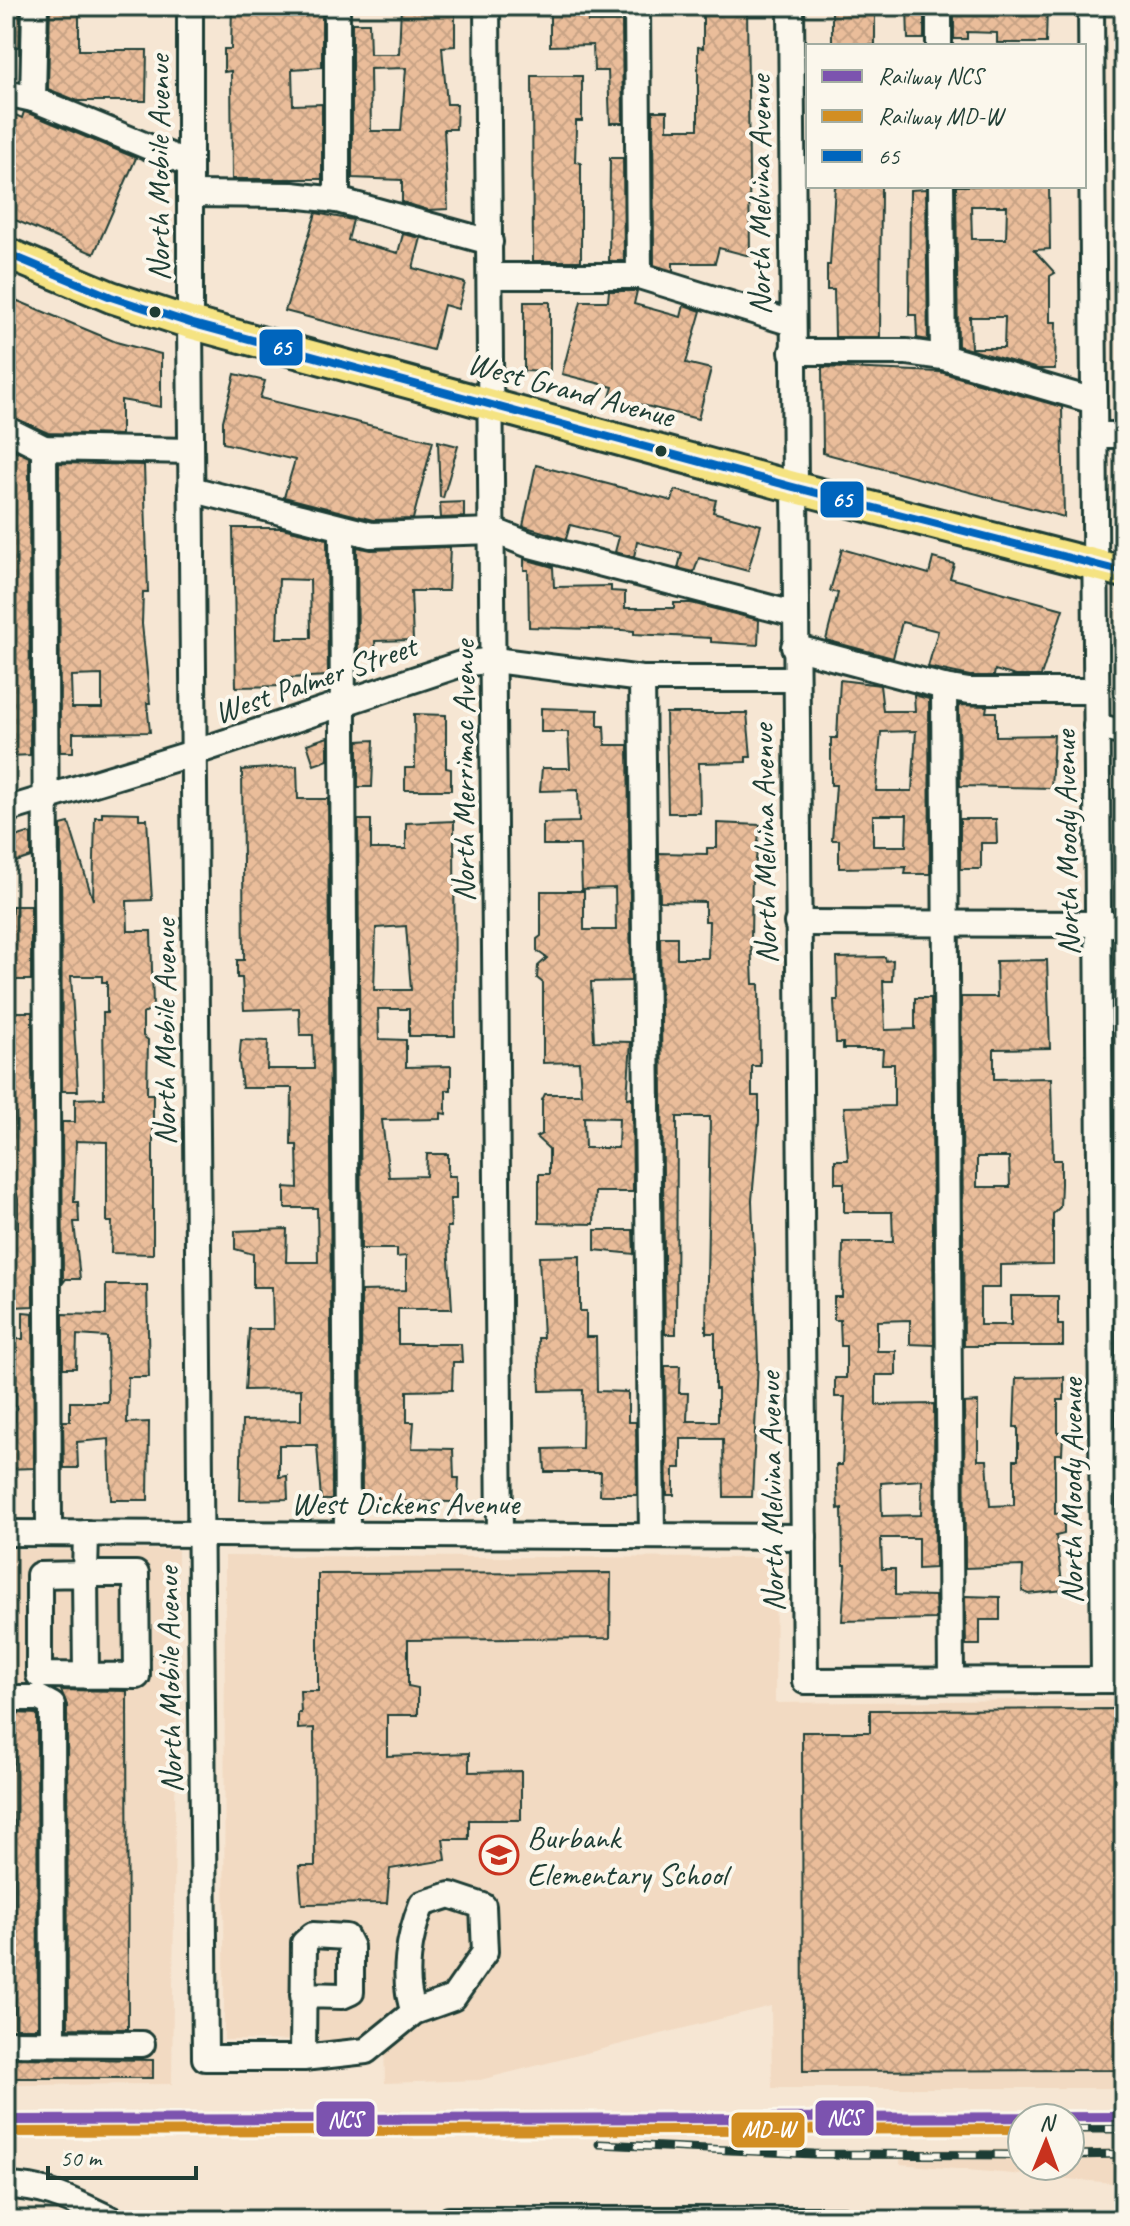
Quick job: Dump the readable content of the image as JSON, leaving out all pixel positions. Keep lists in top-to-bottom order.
{
  "streets": {
    "main road": ["West Grand Avenue"],
    "street": [
      "North Mobile Avenue",
      "North Melvina Avenue",
      "West Palmer Street",
      "North Merrimac Avenue",
      "North Moody Avenue",
      "West Dickens Avenue"
    ]
  },
  "crossings": [
    ["North Mobile Avenue", "West Grand Avenue"],
    ["North Mobile Avenue", "West Palmer Street"],
    ["North Mobile Avenue", "West Dickens Avenue"],
    ["North Melvina Avenue", "West Grand Avenue"],
    ["North Melvina Avenue", "West Palmer Street"],
    ["North Melvina Avenue", "West Dickens Avenue"],
    ["West Grand Avenue", "North Merrimac Avenue"],
    ["West Grand Avenue", "North Moody Avenue"],
    ["West Palmer Street", "North Merrimac Avenue"],
    ["North Merrimac Avenue", "West Dickens Avenue"]
  ],
  "places": {
    "school or university": ["Burbank Elementary School"]
  },
  "lines": ["transit line 65", "rail line NCS", "rail line MD-W"],
  "legend": ["Railway NCS", "Railway MD-W", "65"],
  "scale_bar": "50 m",
  "north": "top"
}
